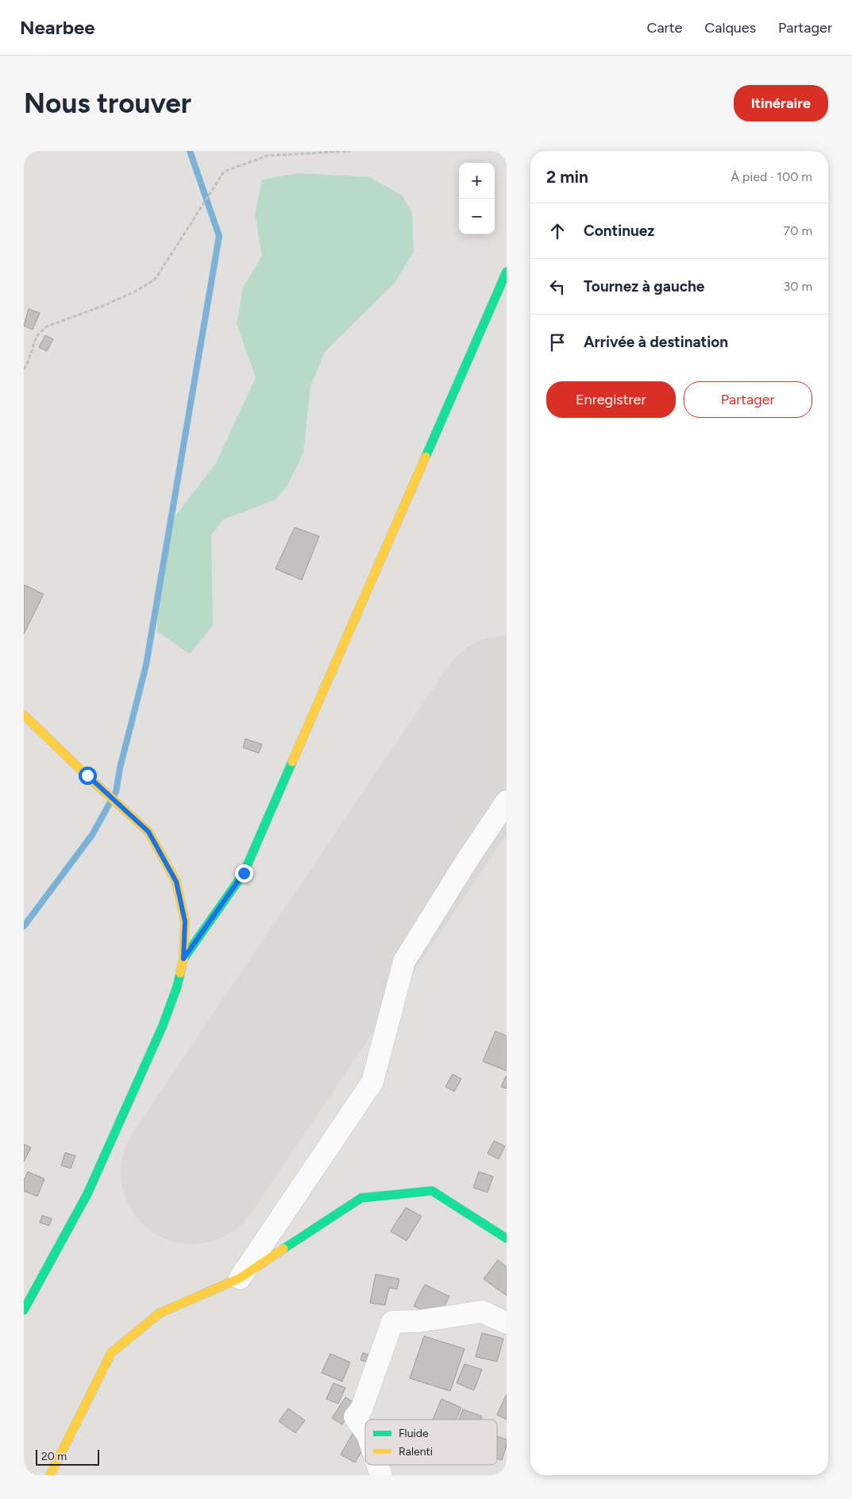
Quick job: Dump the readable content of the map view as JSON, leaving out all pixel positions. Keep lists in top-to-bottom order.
{
  "legend": ["Fluide", "Ralenti"],
  "scale_bar": "20 m",
  "page": {
    "header": "Nearbee",
    "nav": ["Carte", "Calques", "Partager"],
    "buttons": [
      "Itinéraire",
      ["Enregistrer", "Partager"]
    ],
    "title": "Nous trouver",
    "heading": ["2 min", "À pied · 100 m"],
    "map_buttons": ["+", "−"],
    "list": [
      ["Continuez", "70 m"],
      ["Tournez à gauche", "30 m"],
      "Arrivée à destination"
    ],
    "scale": "20 m"
  }
}
